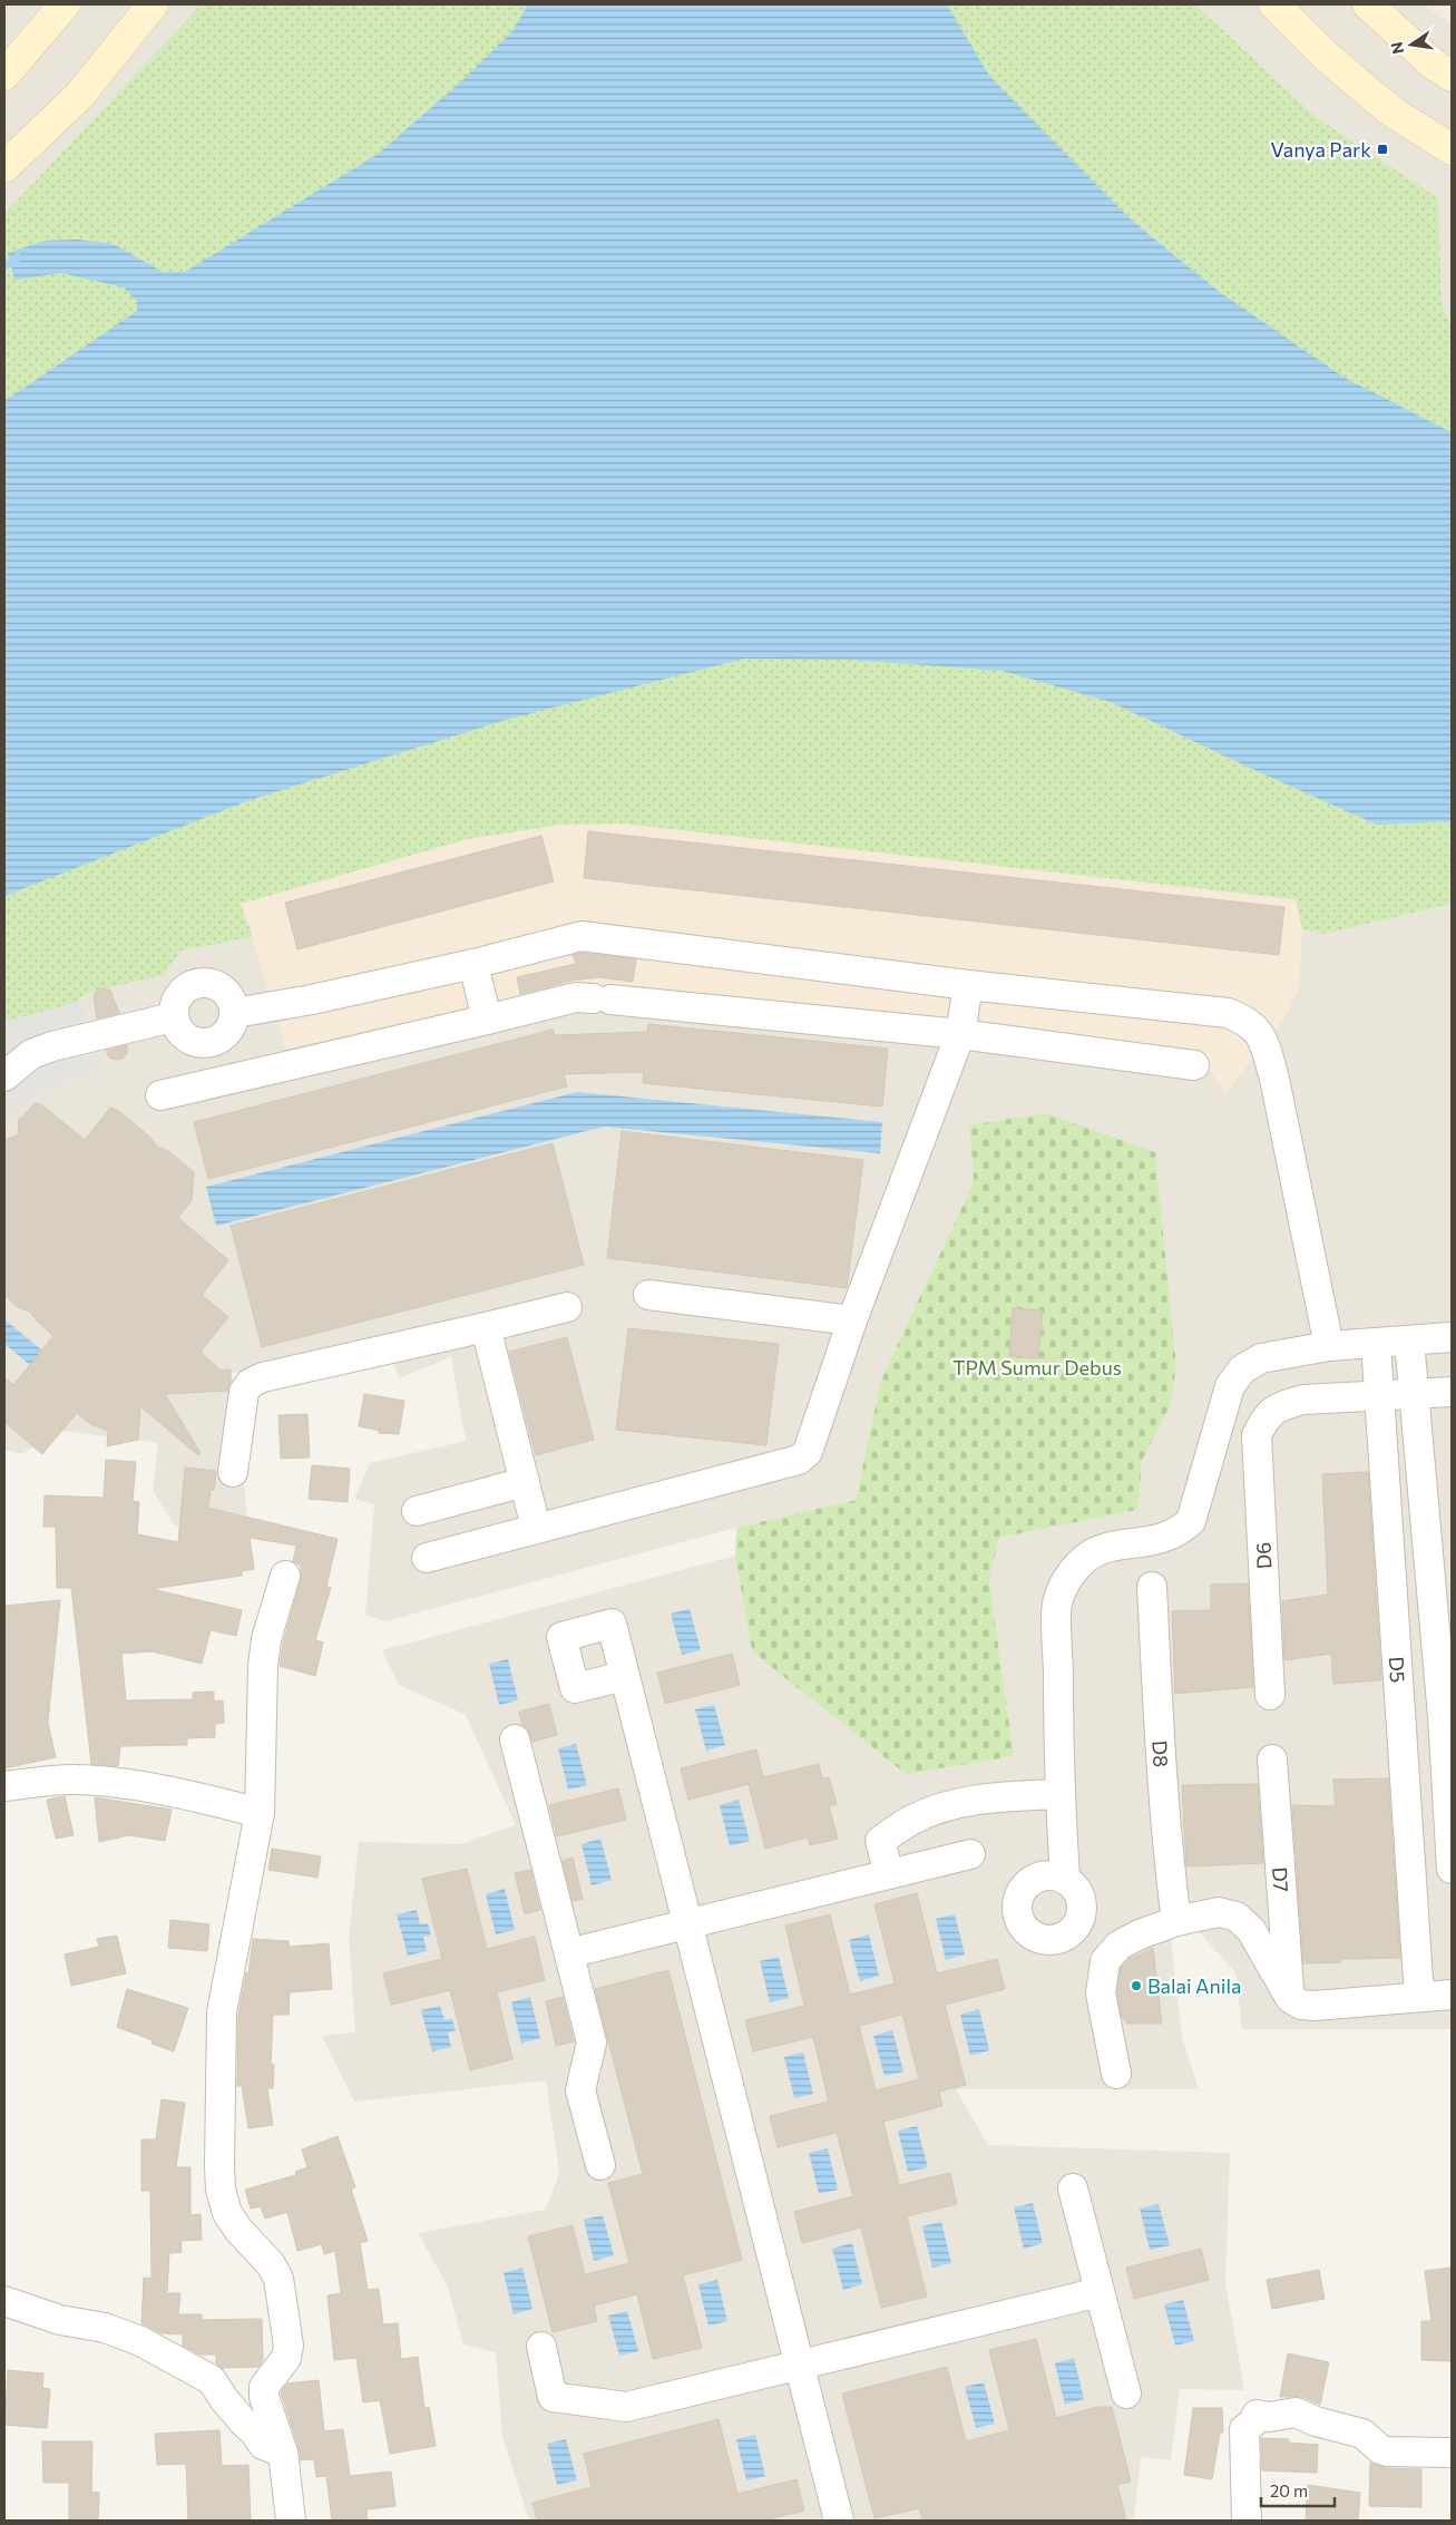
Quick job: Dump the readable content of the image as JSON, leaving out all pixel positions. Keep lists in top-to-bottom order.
{
  "streets": {
    "street": [
      "D6",
      "D5",
      "D8",
      "D7"
    ]
  },
  "crossings": [
    ["D6", "D5"]
  ],
  "parks": ["TPM Sumur Debus"],
  "places": {
    "transit": ["Vanya Park"],
    "other": ["Balai Anila"]
  },
  "scale_bar": "20 m",
  "north": "left"
}
